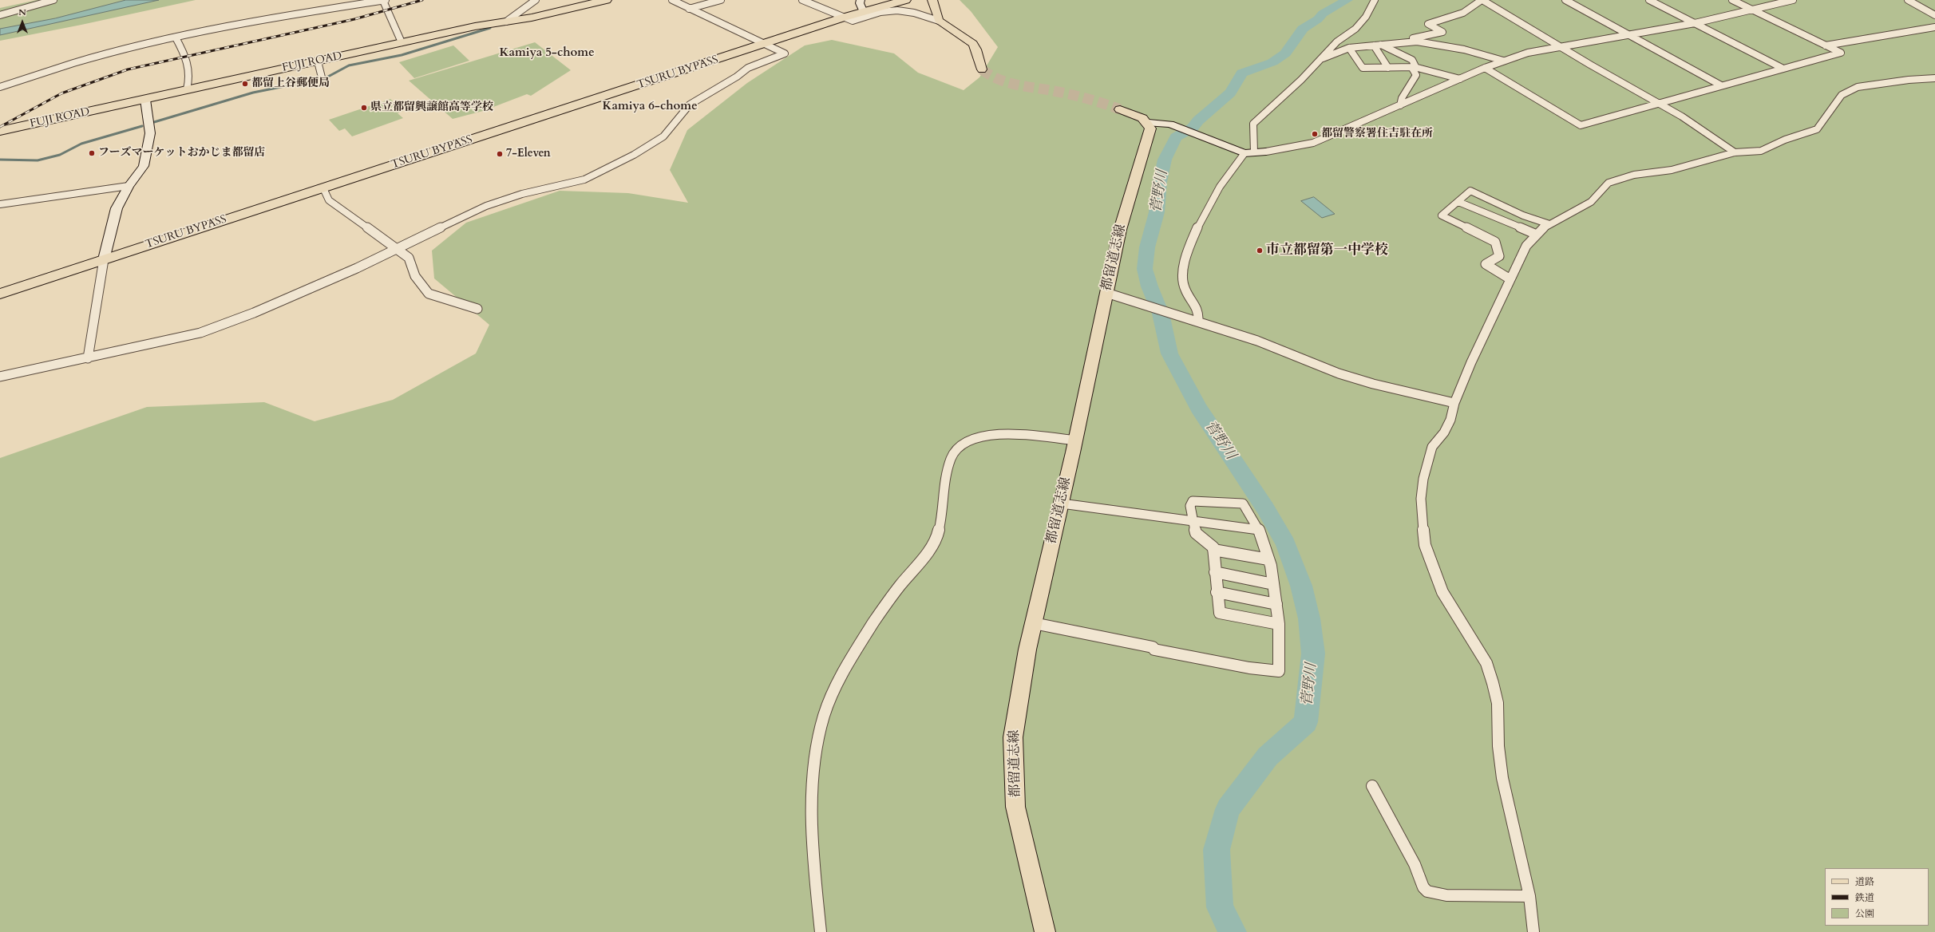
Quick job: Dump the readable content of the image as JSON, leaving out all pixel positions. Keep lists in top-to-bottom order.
{
  "streets": {
    "highway": ["FUJI ROAD", "TSURU BYPASS"],
    "main road": ["都留道志線"]
  },
  "districts": ["Kamiya 5-chome", "Kamiya 6-chome"],
  "water": ["菅野川"],
  "places": [
    "都留上谷郵便局",
    "県立都留興譲館高等学校",
    "都留警察署住吉駐在所",
    "フーズマーケットおかじま都留店",
    "7-Eleven",
    "市立都留第一中学校"
  ],
  "legend": ["道路", "鉄道", "公園"],
  "north": "top"
}
